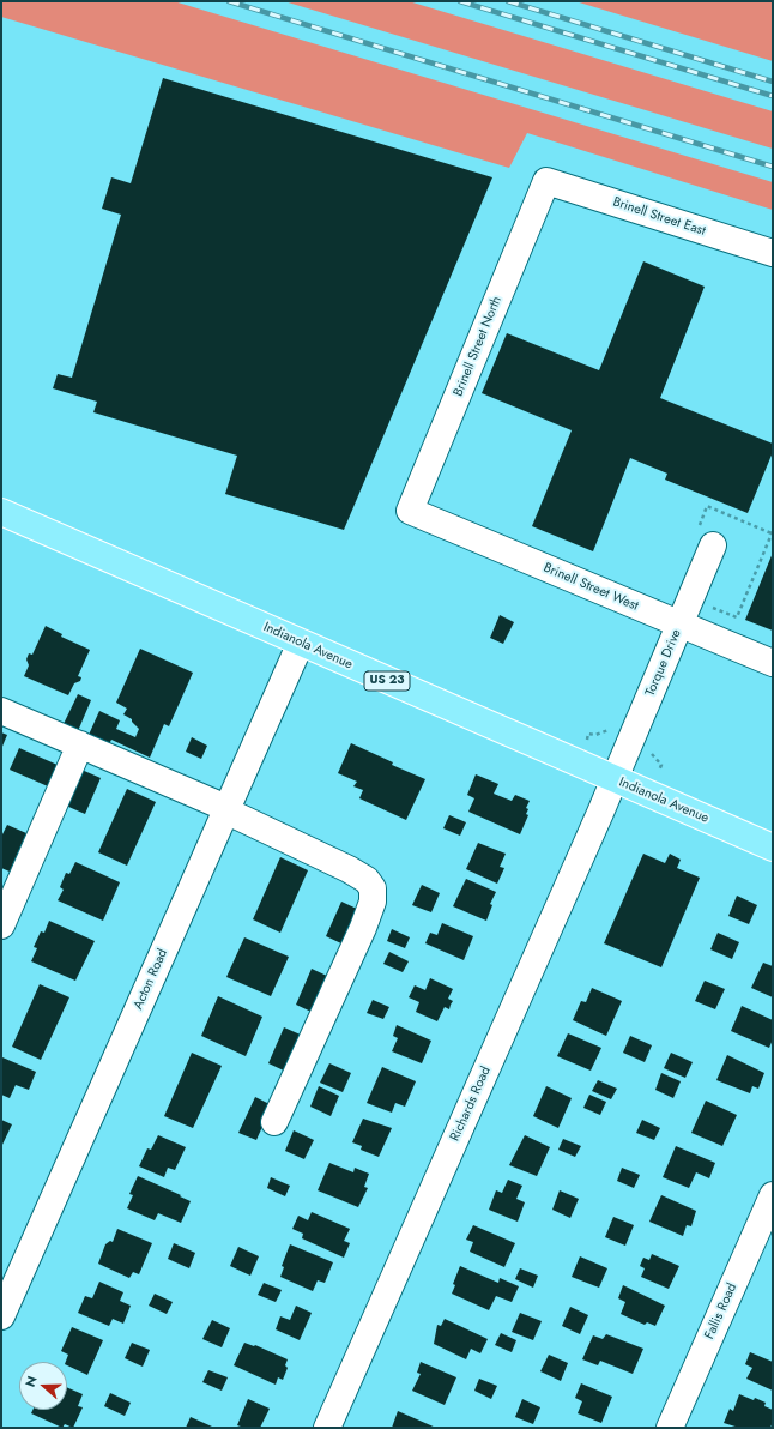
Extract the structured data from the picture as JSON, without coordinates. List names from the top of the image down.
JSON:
{
  "streets": {
    "main road": ["Indianola Avenue", "US 23"],
    "street": [
      "Brinell Street East",
      "Brinell Street North",
      "Brinell Street West",
      "Torque Drive",
      "Acton Road",
      "Richards Road",
      "Fallis Road"
    ]
  },
  "crossings": [
    ["Brinell Street East", "Brinell Street North"],
    ["Brinell Street North", "Brinell Street West"],
    ["Brinell Street West", "Torque Drive"],
    ["Indianola Avenue", "Torque Drive"],
    ["Indianola Avenue", "Acton Road"],
    ["Indianola Avenue", "Richards Road"],
    ["Torque Drive", "Richards Road"]
  ],
  "north": "left"
}
